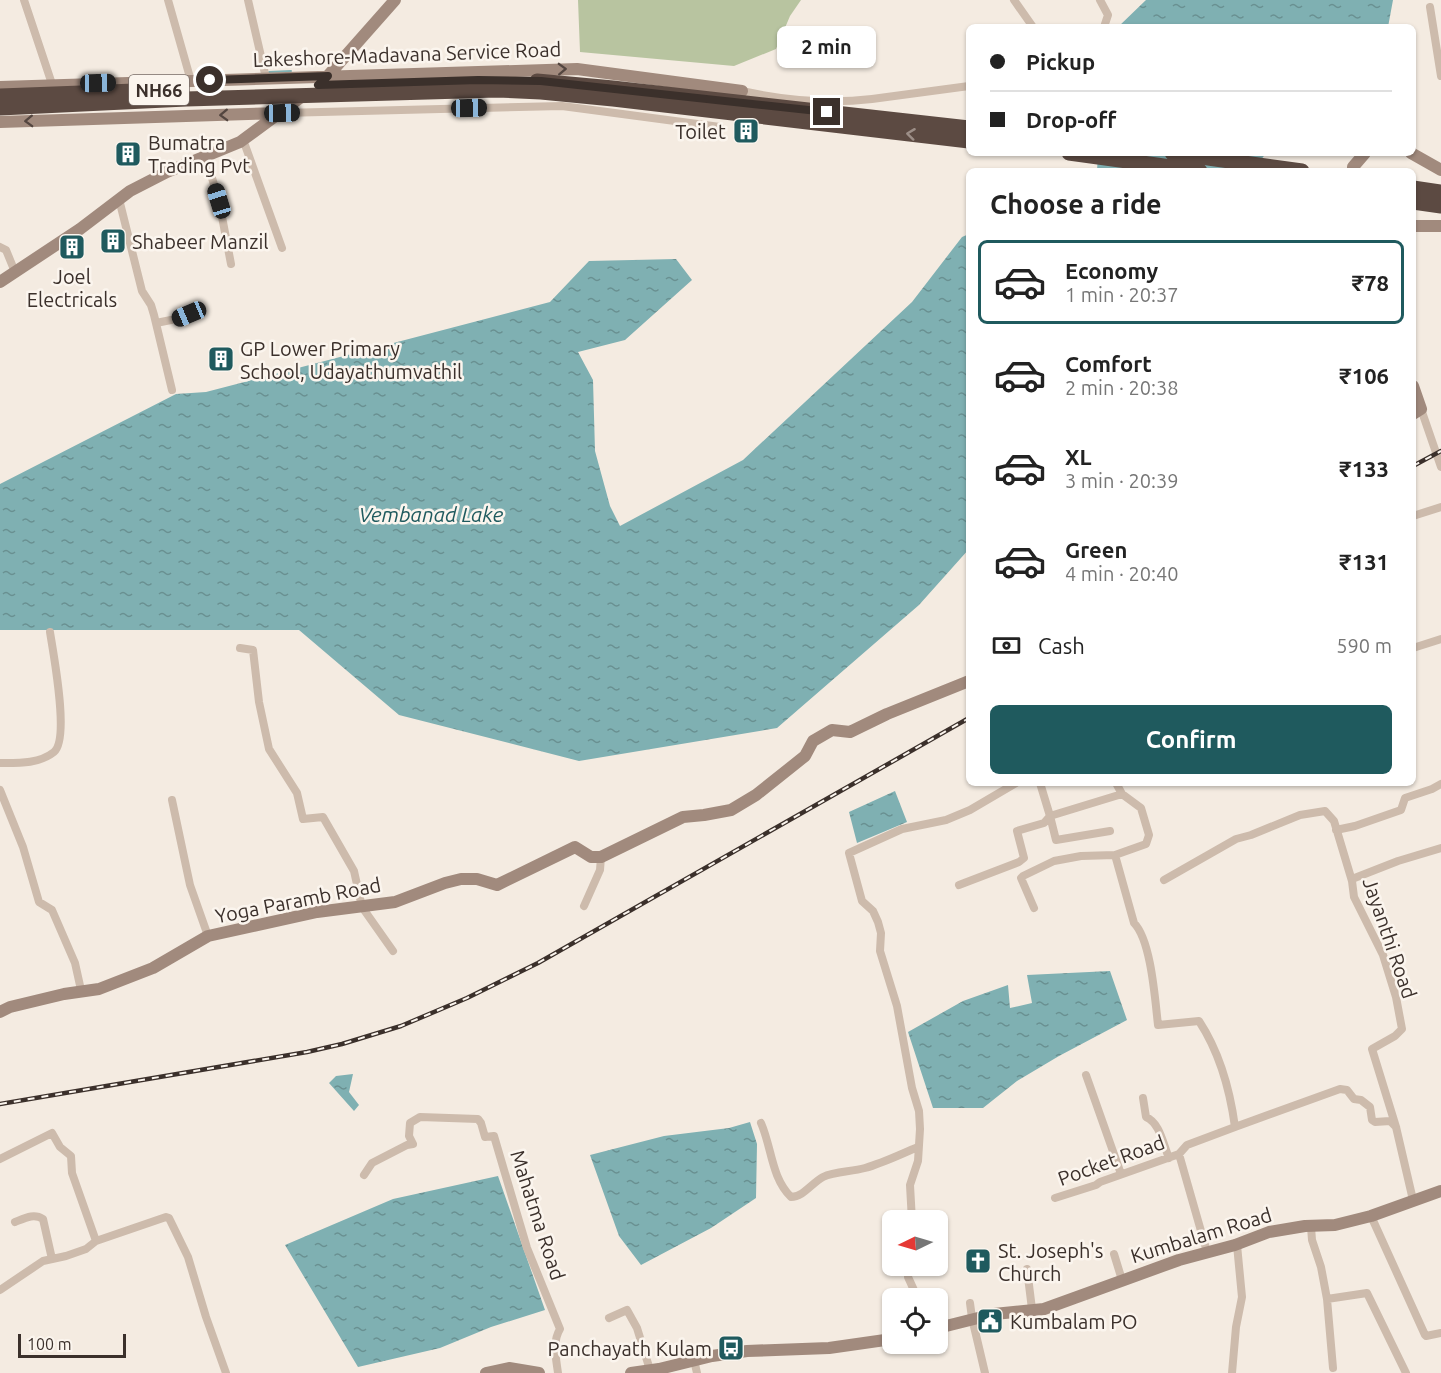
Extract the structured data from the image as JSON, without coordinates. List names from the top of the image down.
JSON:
{
  "streets": {
    "highway": ["NH66"],
    "street": [
      "Lakeshore-Madavana Service Road",
      "Yoga Paramb Road",
      "Jayanthi Road",
      "Pocket Road",
      "Mahatma Road",
      "Kumbalam Road"
    ]
  },
  "crossings": [
    ["Lakeshore-Madavana Service Road", "NH66"],
    ["Jayanthi Road", "Pocket Road"],
    ["Jayanthi Road", "Kumbalam Road"]
  ],
  "water": ["Vembanad Lake"],
  "places": {
    "building": [
      "Toilet",
      "Bumatra Trading Pvt",
      "Shabeer Manzil",
      "Joel Electricals",
      "GP Lower Primary School, Udayathumvathil"
    ],
    "church": ["St. Joseph's Church"],
    "public building": ["Kumbalam PO"],
    "bus stop": ["Panchayath Kulam"]
  },
  "scale_bar": "100 m",
  "north": "left",
  "page": {
    "banner": ["Pickup", "Drop-off"],
    "bubble": "2 min",
    "heading": "Choose a ride",
    "list": [
      {
        "name": "Economy",
        "note": "1 min · 20:37",
        "value": "₹78"
      },
      {
        "name": "Comfort",
        "note": "2 min · 20:38",
        "value": "₹106"
      },
      {
        "name": "XL",
        "note": "3 min · 20:39",
        "value": "₹133"
      },
      {
        "name": "Green",
        "note": "4 min · 20:40",
        "value": "₹131"
      }
    ],
    "pay": ["Cash", "590 m"],
    "buttons": "Confirm",
    "scale": "100 m"
  }
}
